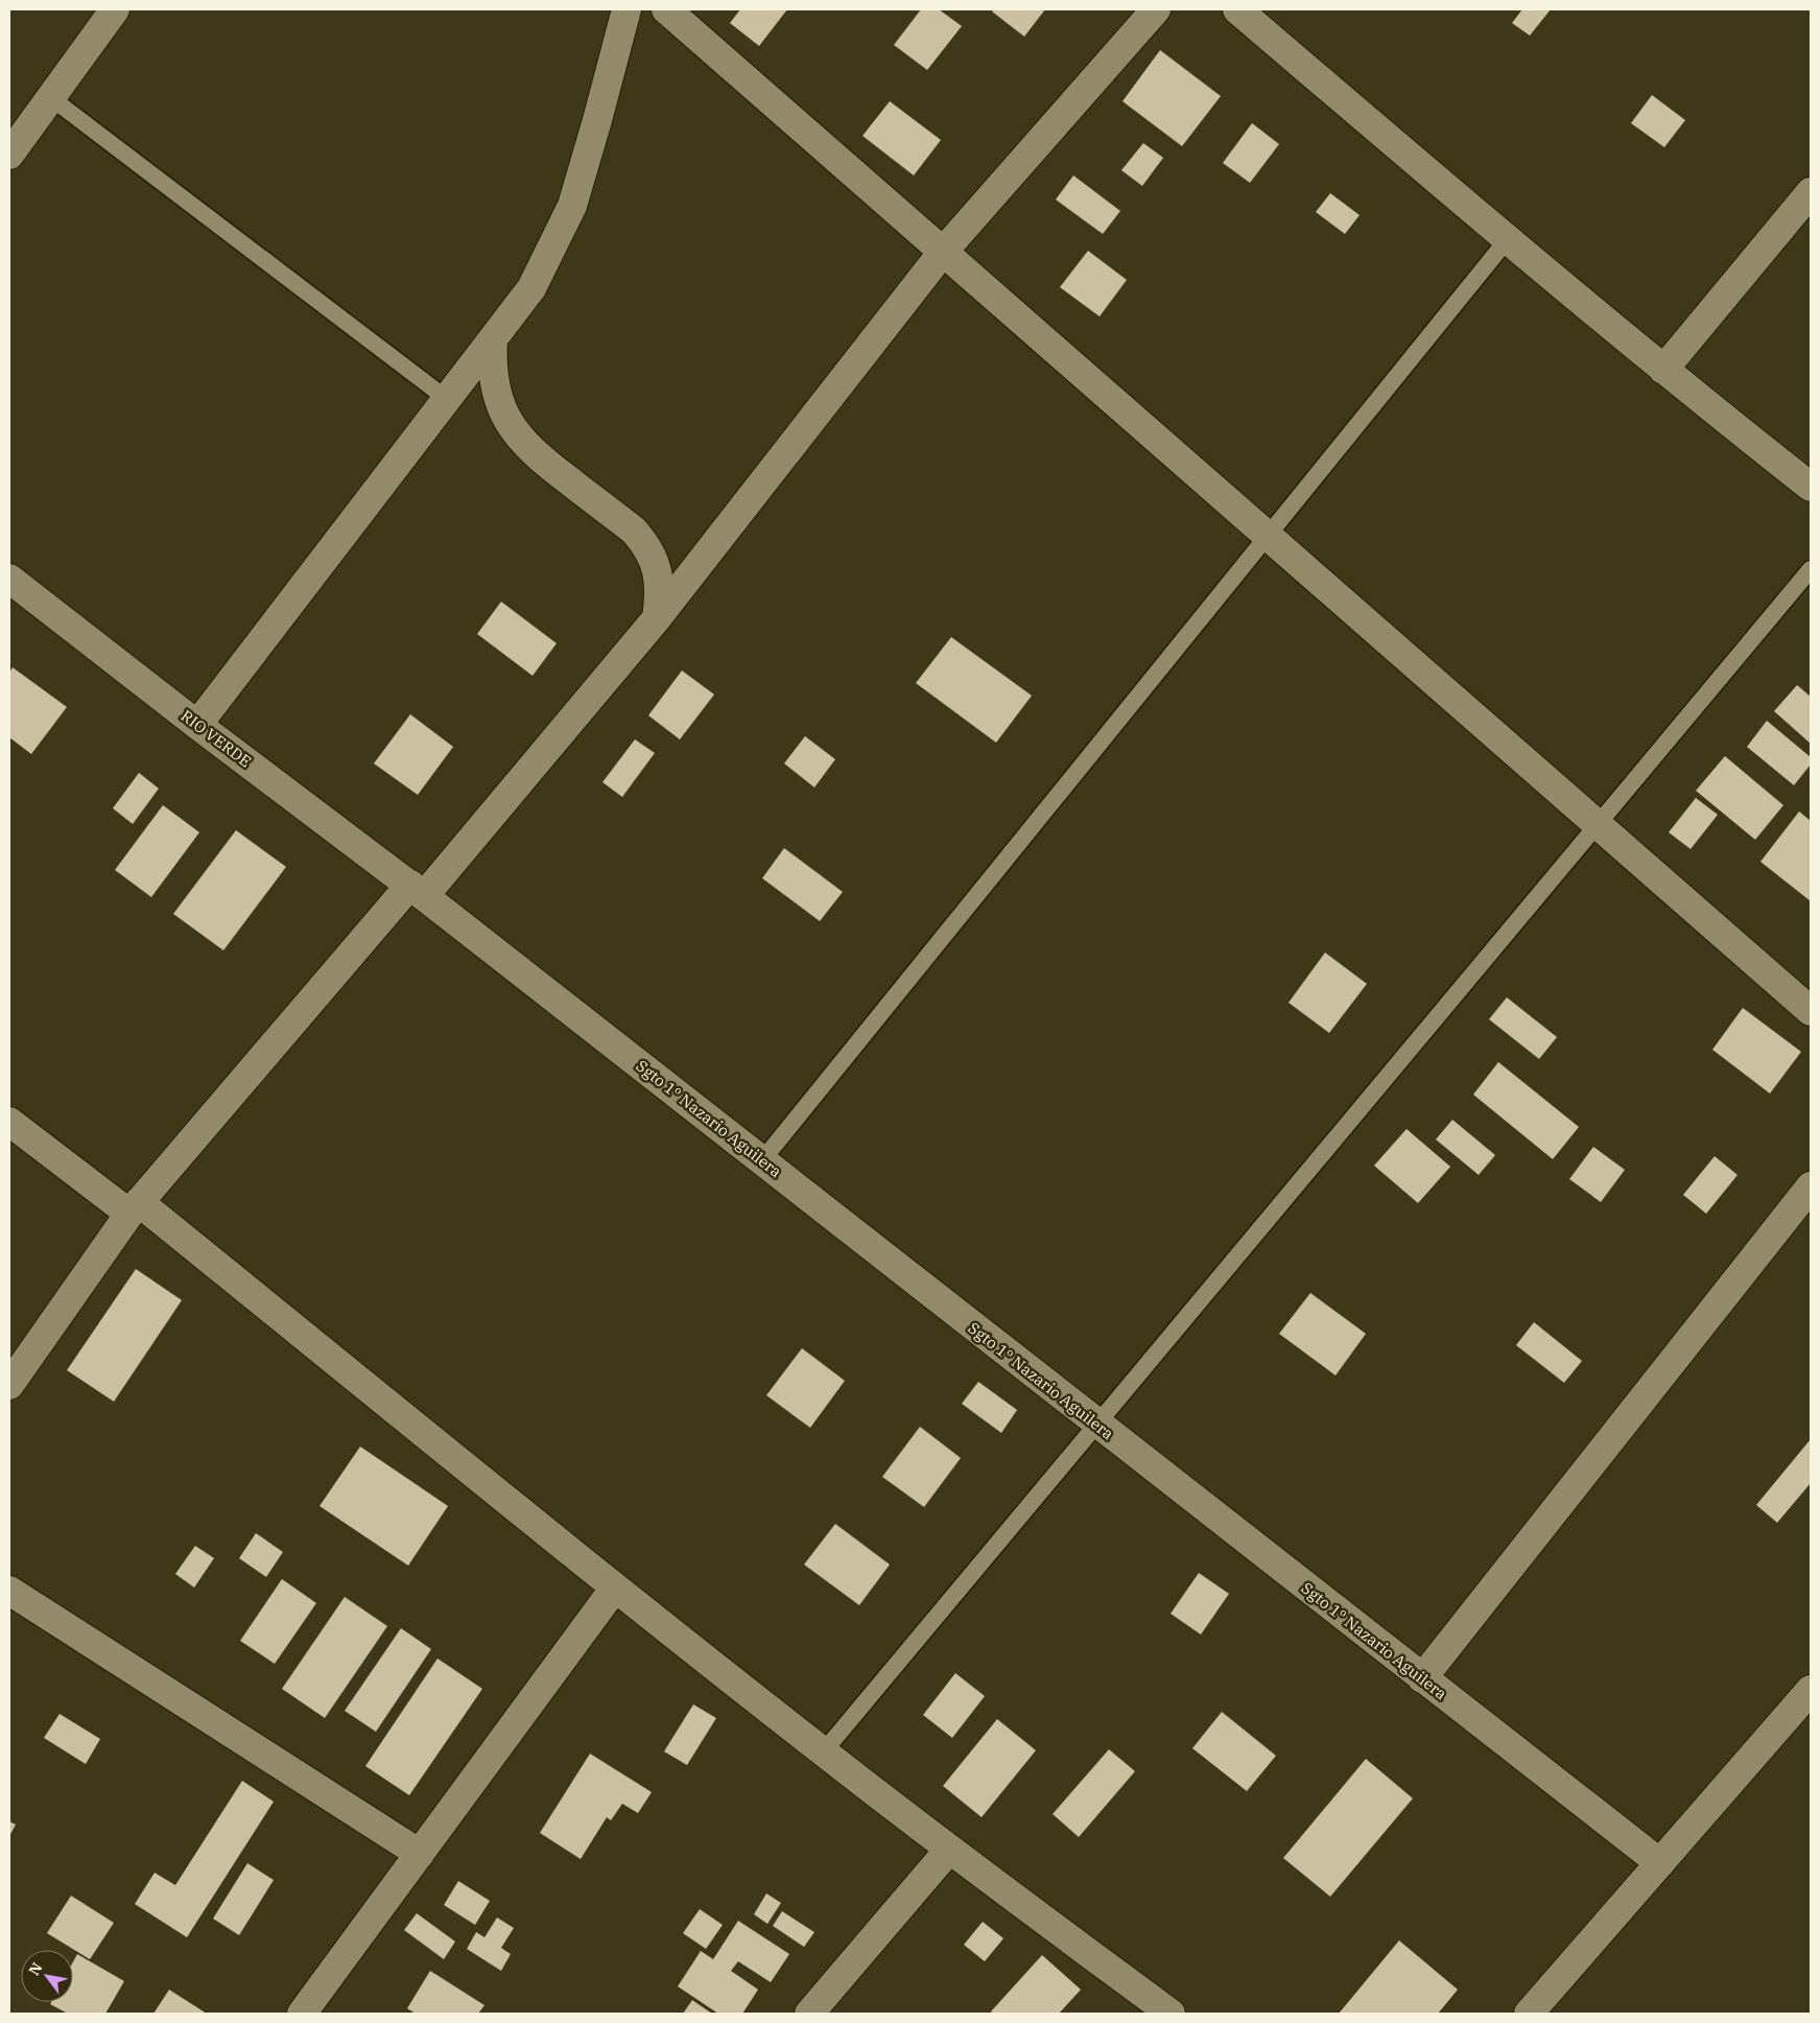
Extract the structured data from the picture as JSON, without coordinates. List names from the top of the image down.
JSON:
{
  "streets": {
    "street": ["RIO VERDE", "Sgto 1º Nazario Aguilera"]
  },
  "crossings": [
    ["RIO VERDE", "Sgto 1º Nazario Aguilera"]
  ],
  "north": "top left"
}
